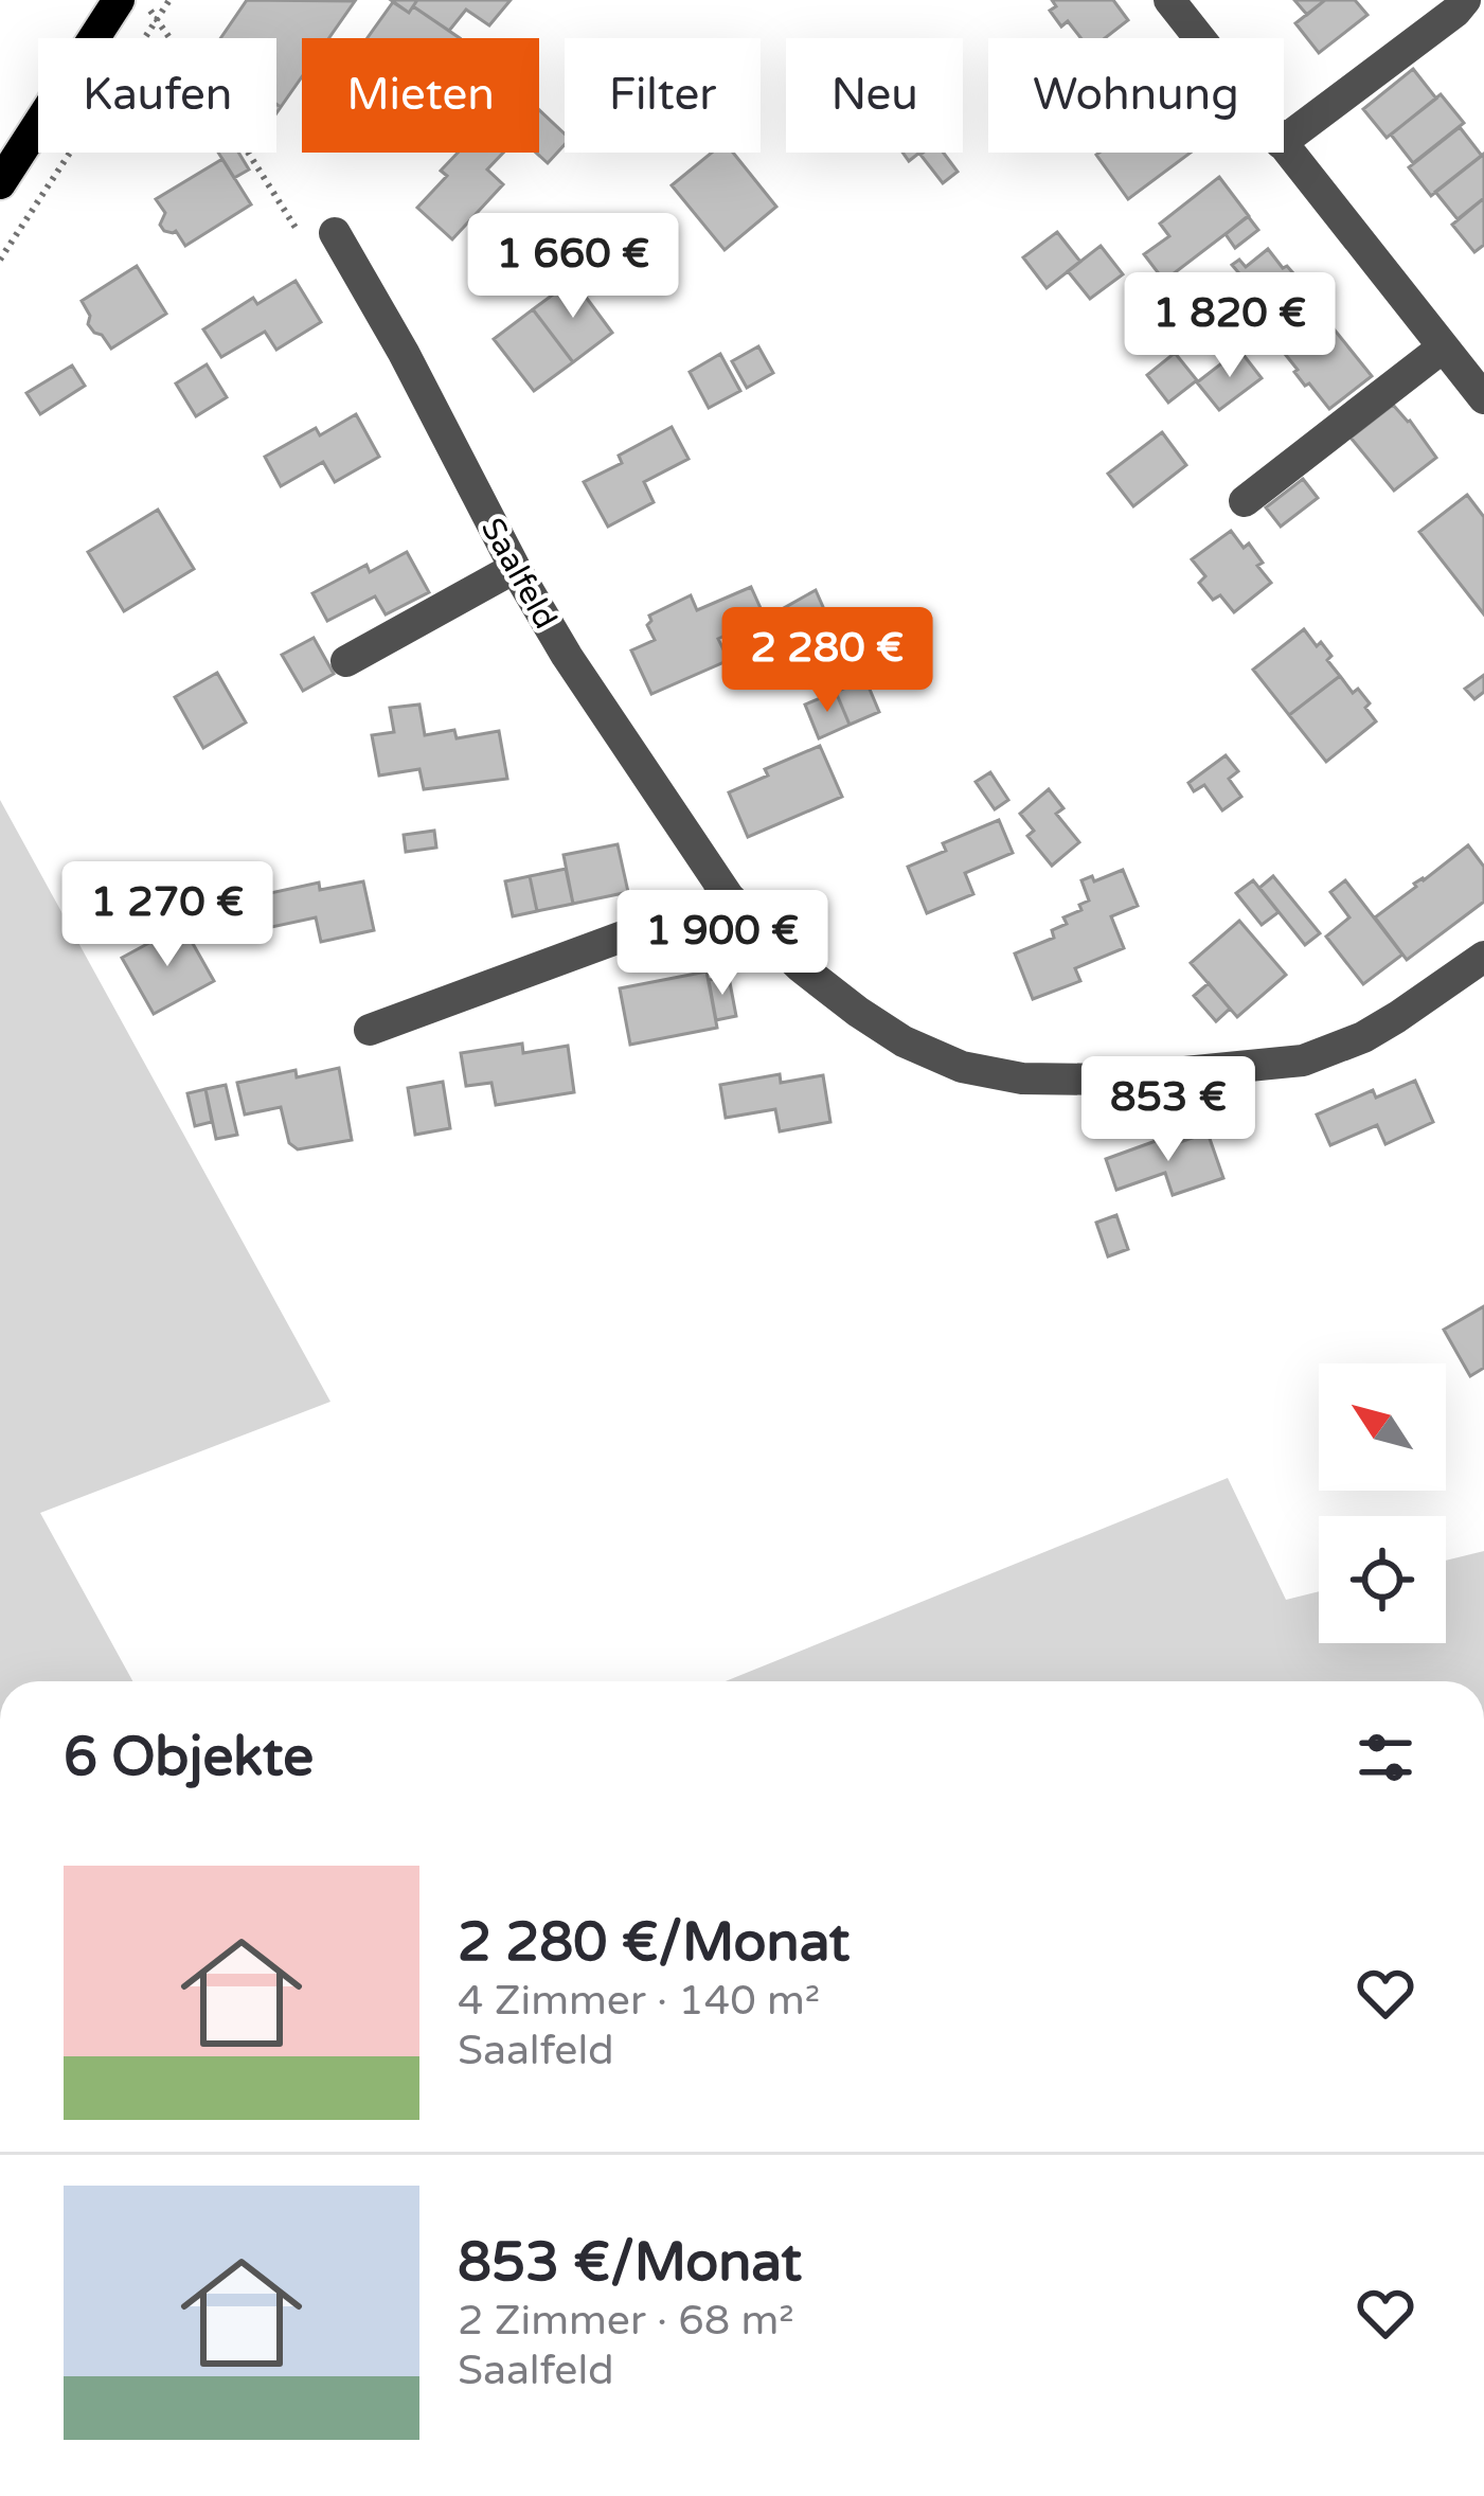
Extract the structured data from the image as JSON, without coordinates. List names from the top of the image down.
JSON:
{
  "streets": {
    "street": ["Saalfeld"]
  },
  "north": "top left",
  "page": {
    "chip": [
      "Kaufen",
      "Mieten",
      "Filter",
      "Neu",
      "Wohnung"
    ],
    "price": [
      "1 660 €",
      "1 820 €",
      "2 280 €",
      "1 270 €",
      "1 900 €",
      "853 €"
    ],
    "heading": "6 Objekte",
    "list": [
      {
        "name": "2 280 €/Monat",
        "note": "4 Zimmer · 140 m² · Saalfeld"
      },
      {
        "name": "853 €/Monat",
        "note": "2 Zimmer · 68 m² · Saalfeld"
      }
    ]
  }
}
